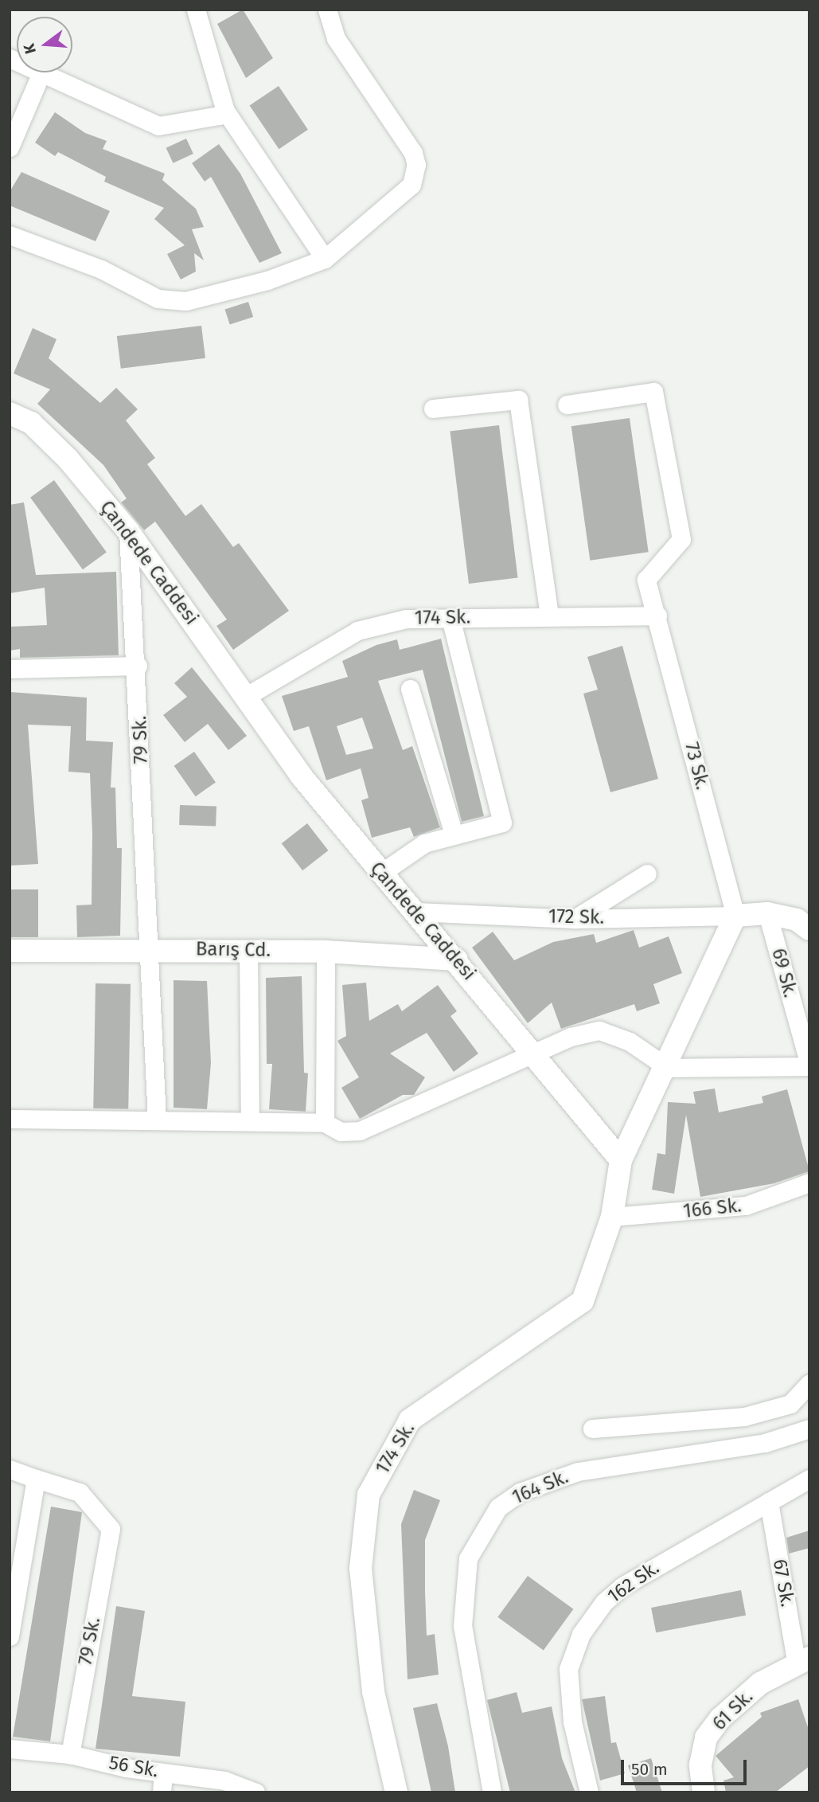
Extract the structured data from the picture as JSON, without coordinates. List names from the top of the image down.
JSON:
{
  "streets": {
    "street": [
      "Çandede Caddesi",
      "174 Sk.",
      "79 Sk.",
      "73 Sk.",
      "172 Sk.",
      "Barış Cd.",
      "69 Sk.",
      "166 Sk.",
      "164 Sk.",
      "162 Sk.",
      "67 Sk.",
      "61 Sk.",
      "56 Sk."
    ]
  },
  "crossings": [
    ["Çandede Caddesi", "174 Sk."],
    ["Çandede Caddesi", "79 Sk."],
    ["Çandede Caddesi", "172 Sk."],
    ["Çandede Caddesi", "Barış Cd."],
    ["174 Sk.", "73 Sk."],
    ["174 Sk.", "166 Sk."],
    ["79 Sk.", "Barış Cd."],
    ["79 Sk.", "56 Sk."],
    ["73 Sk.", "172 Sk."],
    ["162 Sk.", "67 Sk."],
    ["67 Sk.", "61 Sk."]
  ],
  "scale_bar": "50 m",
  "north": "left"
}
